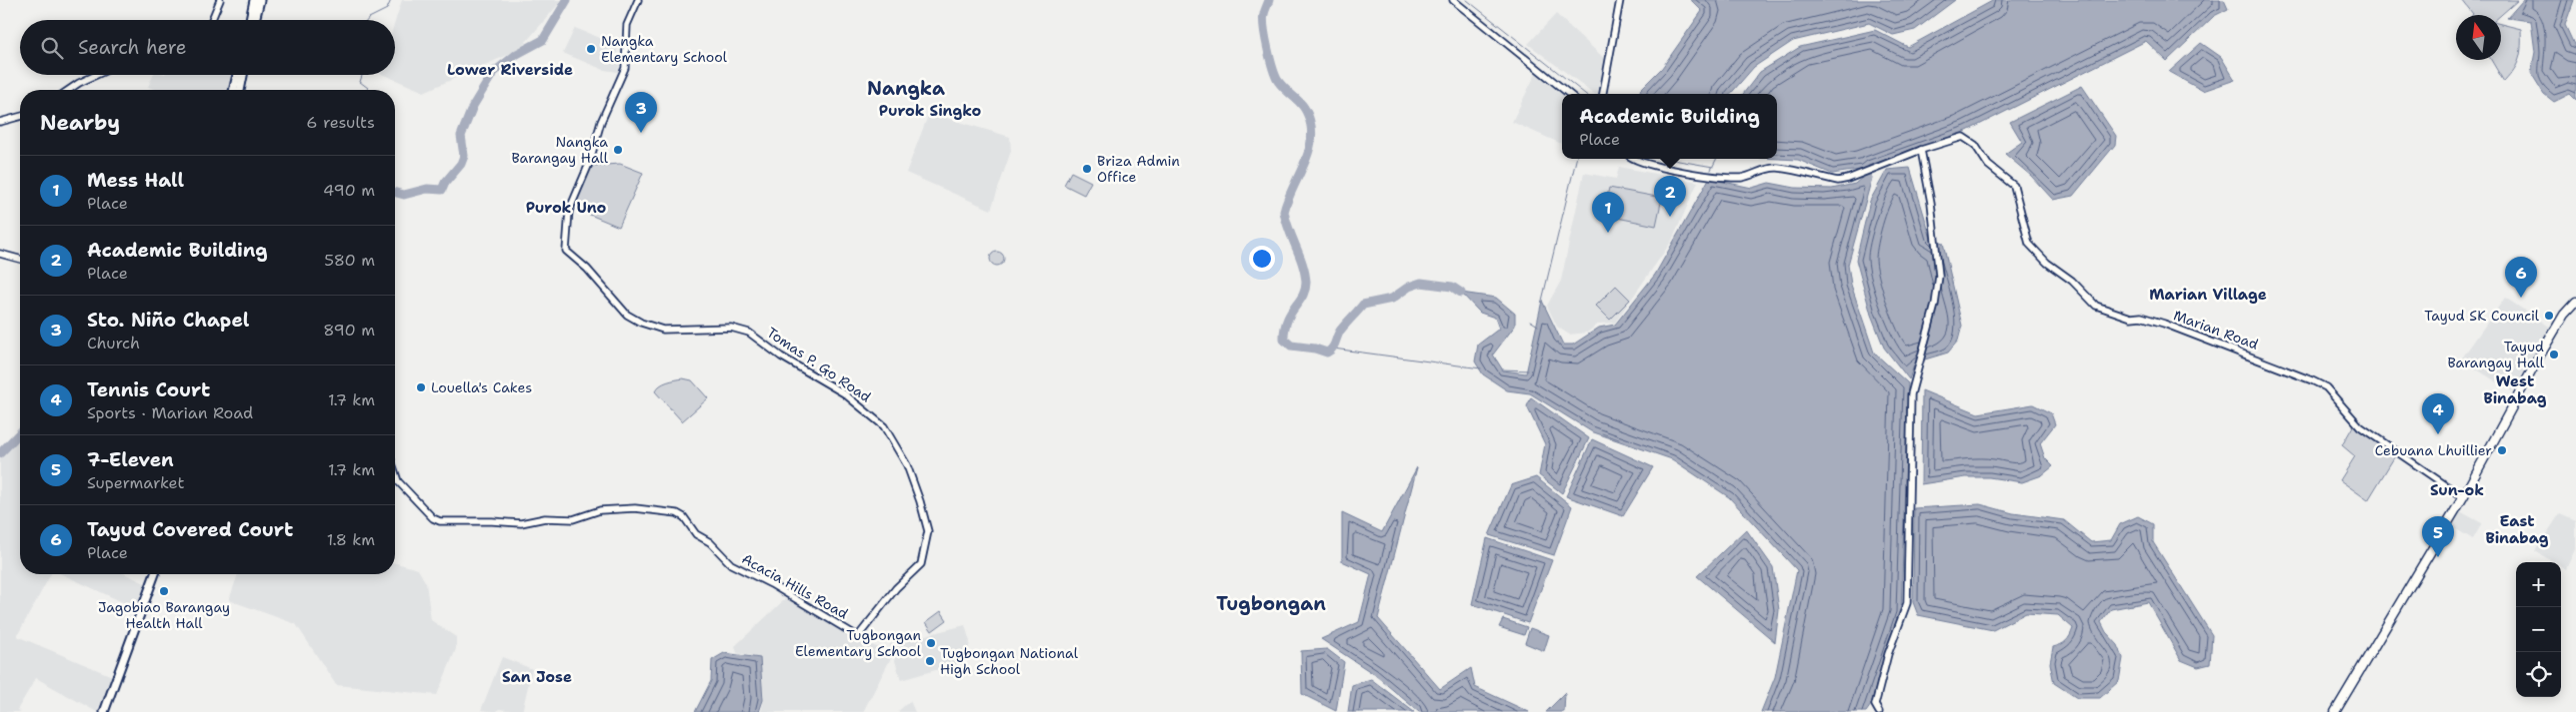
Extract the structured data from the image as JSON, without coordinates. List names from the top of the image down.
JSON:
{
  "streets": {
    "street": ["Marian Road", "Tomas P. Go Road", "Acacia Hills Road"]
  },
  "crossings": [
    ["Tomas P. Go Road", "Acacia Hills Road"]
  ],
  "districts": [
    "Lower Riverside",
    "Nangka",
    "Purok Singko",
    "Purok Uno",
    "Marian Village",
    "West Binabag",
    "Sun-ok",
    "East Binabag",
    "Tugbongan",
    "San Jose"
  ],
  "places": [
    "Nangka Elementary School",
    "Nangka Barangay Hall",
    "Briza Admin Office",
    "Tayud SK Council",
    "Tayud Barangay Hall",
    "Louella's Cakes",
    "Cebuana Lhuillier",
    "Jagobiao Barangay Health Hall",
    "Tugbongan Elementary School",
    "Tugbongan National High School"
  ],
  "north": "top",
  "page": {
    "search": "Search here",
    "heading": ["Nearby", "6 results"],
    "pins": [
      "3",
      "2",
      "1",
      "6",
      "4",
      "5"
    ],
    "popup": ["Academic Building", "Place"],
    "list": [
      {
        "mark": "1",
        "name": "Mess Hall",
        "note": "Place",
        "value": "490 m"
      },
      {
        "mark": "2",
        "name": "Academic Building",
        "note": "Place",
        "value": "580 m"
      },
      {
        "mark": "3",
        "name": "Sto. Niño Chapel",
        "note": "Church",
        "value": "890 m"
      },
      {
        "mark": "4",
        "name": "Tennis Court",
        "note": "Sports · Marian Road",
        "value": "1.7 km"
      },
      {
        "mark": "5",
        "name": "7-Eleven",
        "note": "Supermarket",
        "value": "1.7 km"
      },
      {
        "mark": "6",
        "name": "Tayud Covered Court",
        "note": "Place",
        "value": "1.8 km"
      }
    ],
    "map_buttons": ["+", "−"]
  }
}
